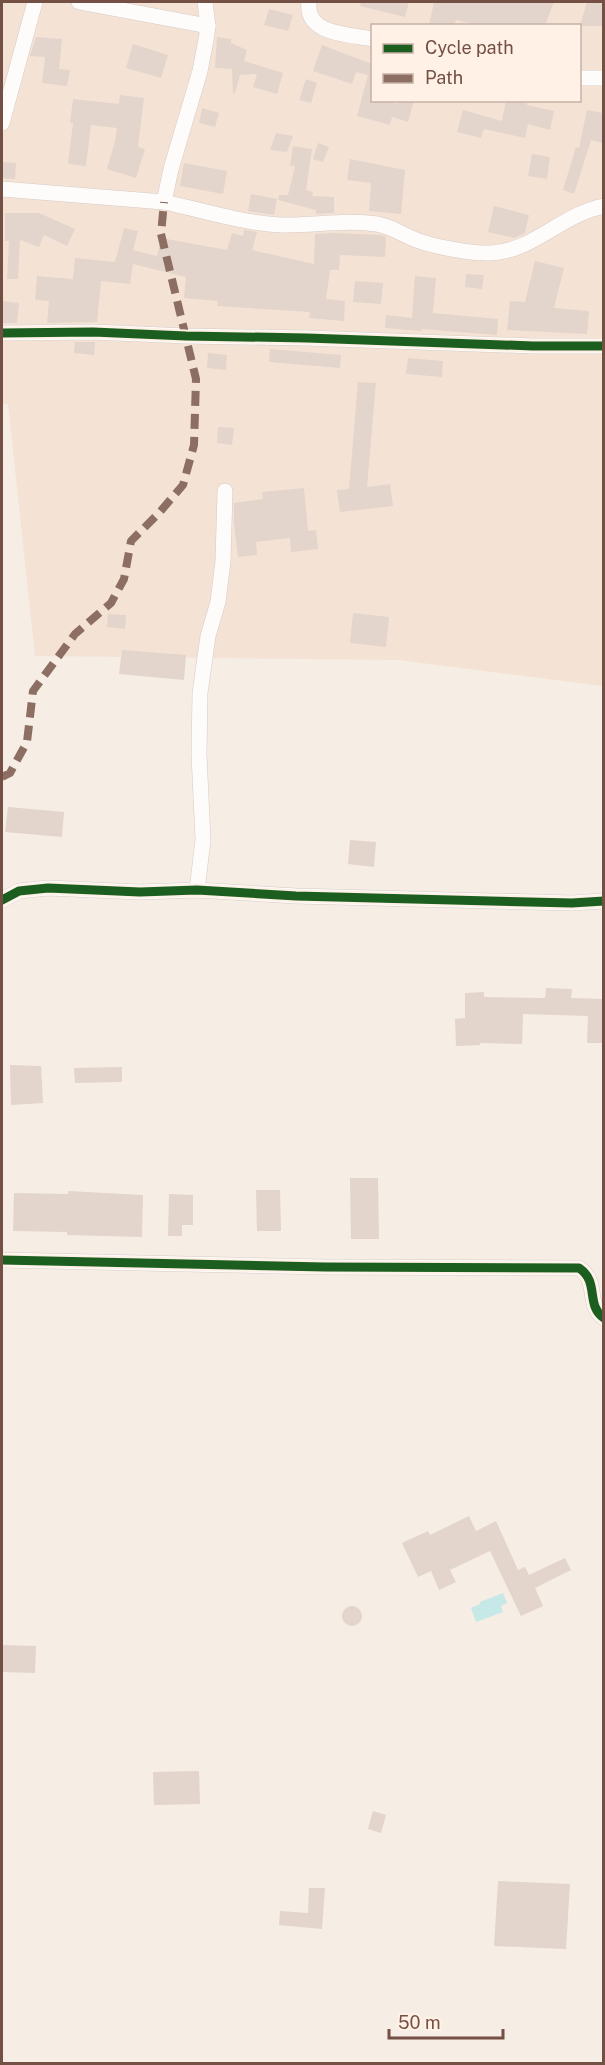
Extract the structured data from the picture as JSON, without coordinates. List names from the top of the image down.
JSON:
{
  "legend": ["Cycle path", "Path"],
  "scale_bar": "50 m"
}
